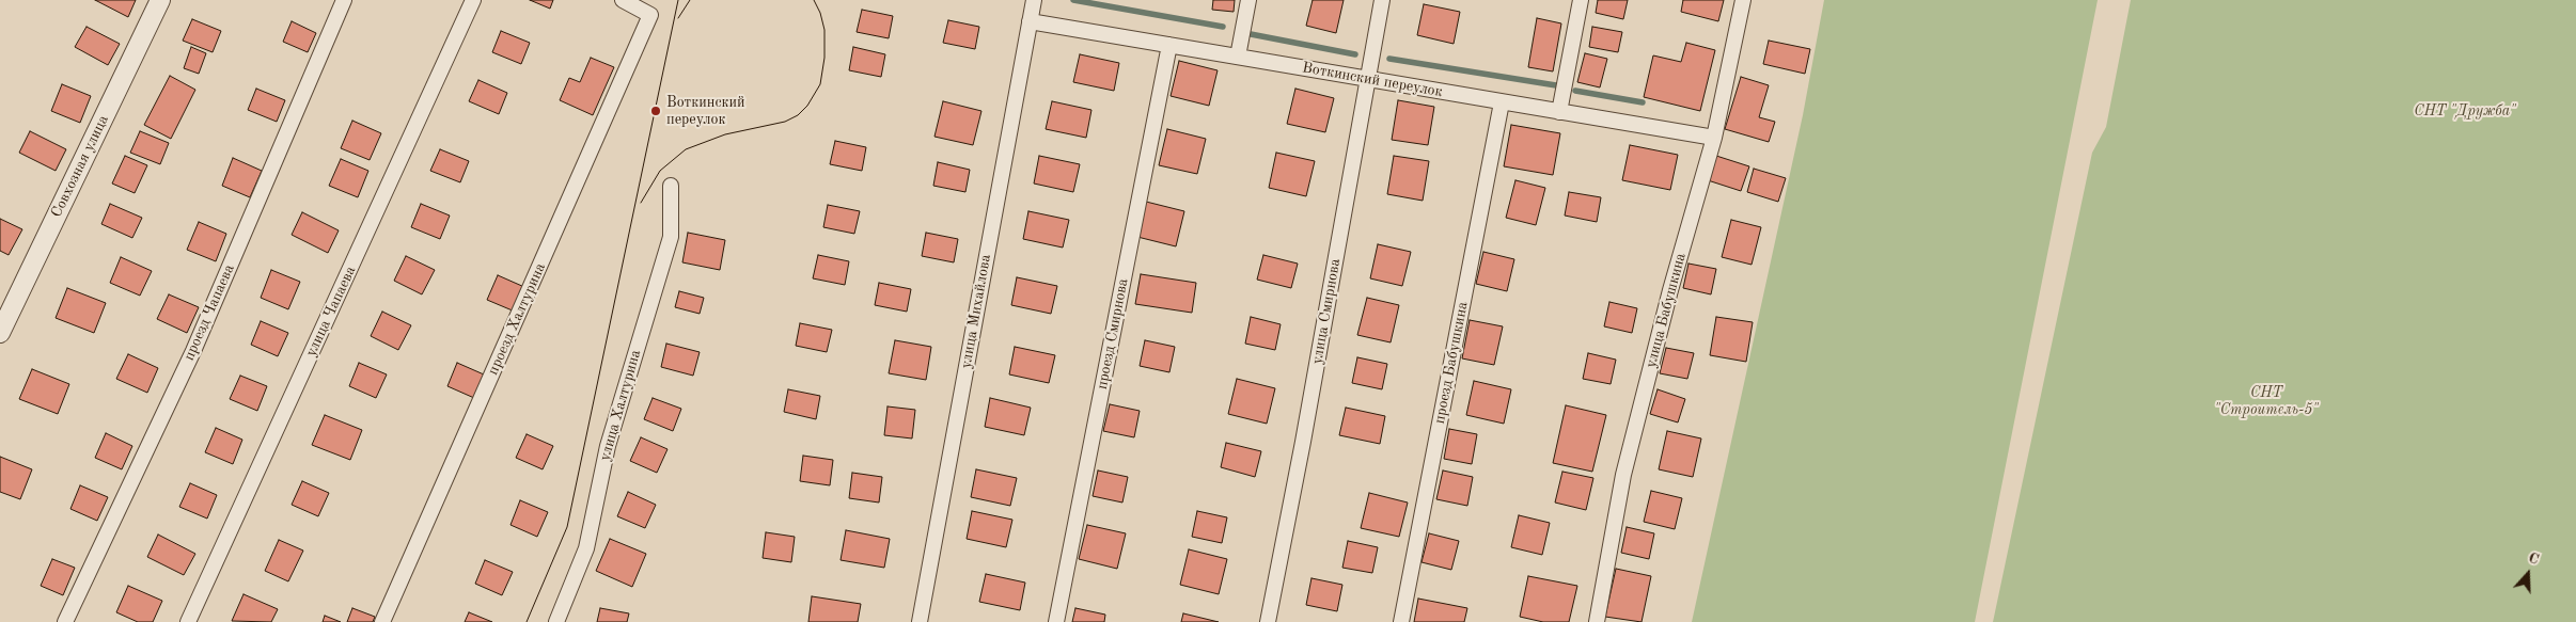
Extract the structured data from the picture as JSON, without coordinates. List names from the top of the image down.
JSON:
{
  "streets": {
    "street": [
      "Воткинский переулок",
      "Совхозная улица",
      "улица Бабушкина",
      "улица Чапаева",
      "улица Михайлова",
      "улица Смирнова",
      "проезд Чапаева",
      "проезд Халтурина",
      "проезд Смирнова",
      "проезд Бабушкина",
      "улица Халтурина"
    ]
  },
  "crossings": [
    ["Воткинский переулок", "улица Бабушкина"],
    ["Воткинский переулок", "улица Михайлова"],
    ["Воткинский переулок", "улица Смирнова"],
    ["Воткинский переулок", "проезд Смирнова"],
    ["Воткинский переулок", "проезд Бабушкина"]
  ],
  "parks": ["СНТ \"Дружба\"", "СНТ \"Строитель-5\""],
  "places": ["Воткинский переулок"],
  "north": "top"
}
